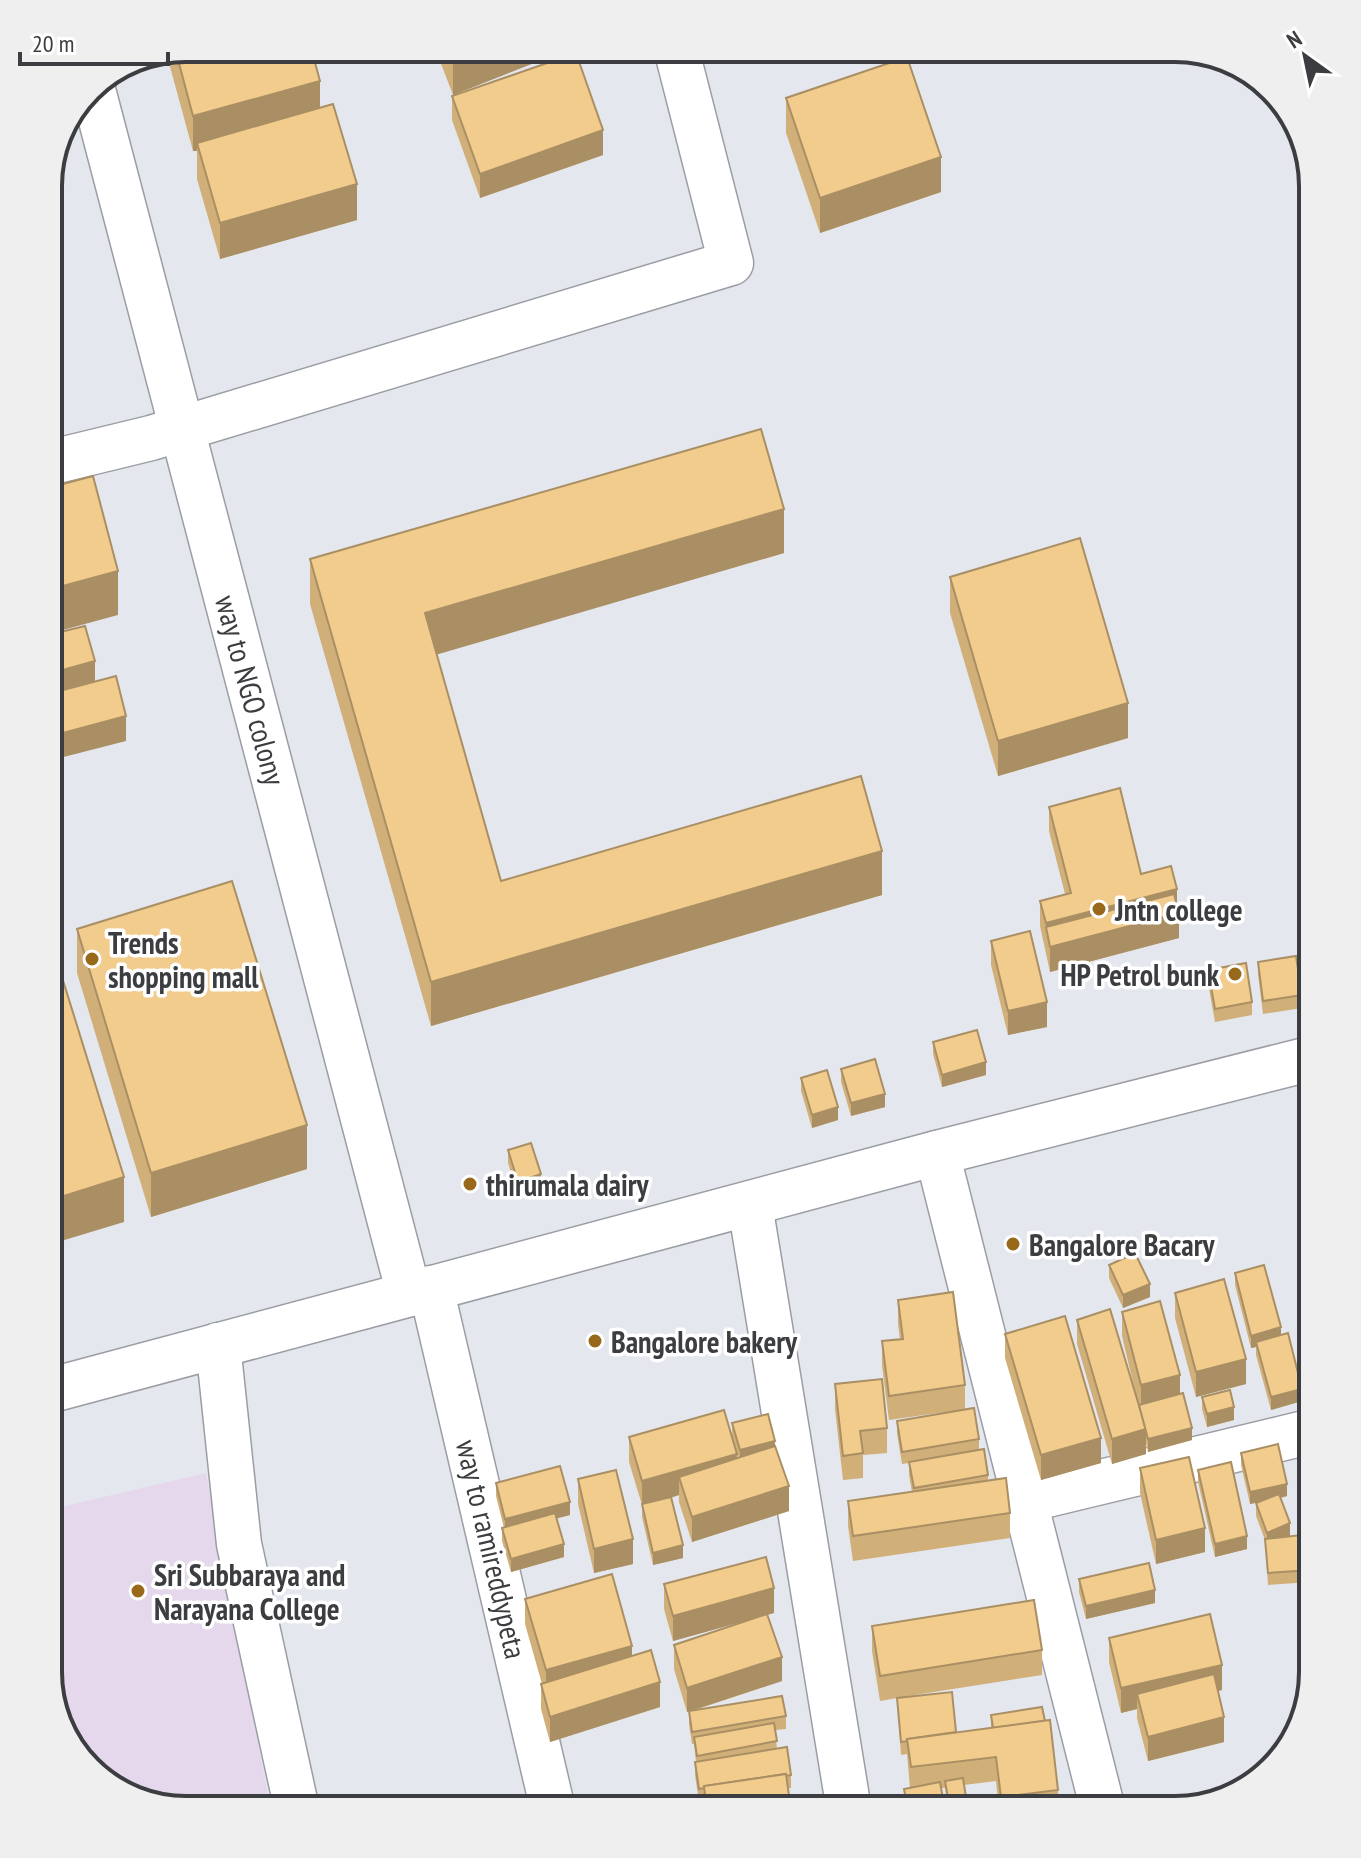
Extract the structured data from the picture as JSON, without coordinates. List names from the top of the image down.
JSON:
{
  "streets": {
    "main road": ["way to NGO colony", "way to ramireddypeta"]
  },
  "crossings": [
    ["way to NGO colony", "way to ramireddypeta"]
  ],
  "places": [
    "Jntn college",
    "Trends shopping mall",
    "HP Petrol bunk",
    "thirumala dairy",
    "Bangalore Bacary",
    "Bangalore bakery",
    "Sri Subbaraya and Narayana College"
  ],
  "scale_bar": "20 m",
  "north": "top left"
}
